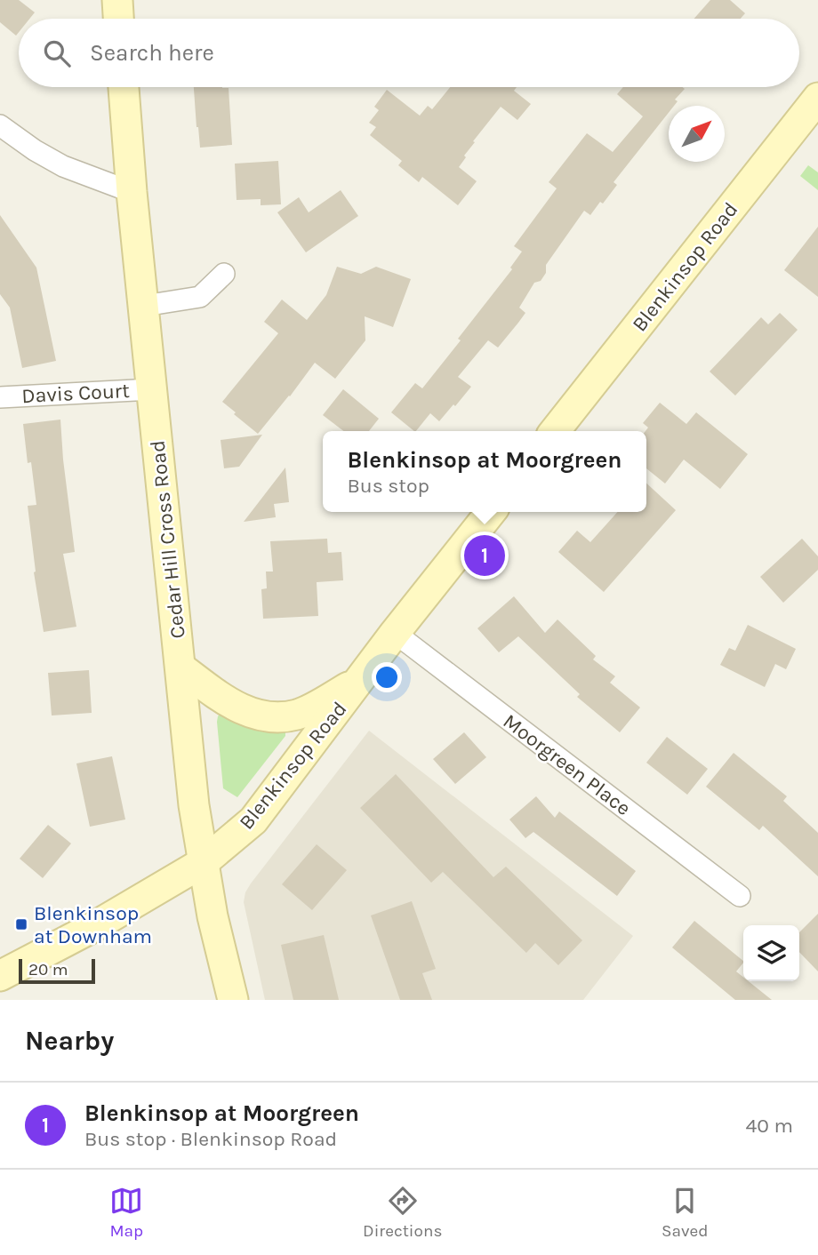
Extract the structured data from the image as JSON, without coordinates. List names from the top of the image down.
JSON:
{
  "streets": {
    "street": [
      "Blenkinsop Road",
      "Davis Court",
      "Cedar Hill Cross Road",
      "Moorgreen Place"
    ]
  },
  "crossings": [
    ["Blenkinsop Road", "Cedar Hill Cross Road"],
    ["Blenkinsop Road", "Moorgreen Place"],
    ["Davis Court", "Cedar Hill Cross Road"]
  ],
  "places": {
    "transit": ["Blenkinsop at Downham"]
  },
  "scale_bar": "20 m",
  "north": "top right",
  "page": {
    "search": "Search here",
    "popup": ["Blenkinsop at Moorgreen", "Bus stop"],
    "pins": "1",
    "scale": "20 m",
    "heading": "Nearby",
    "list": [
      {
        "mark": "1",
        "name": "Blenkinsop at Moorgreen",
        "note": "Bus stop · Blenkinsop Road",
        "value": "40 m"
      }
    ],
    "nav": ["Map", "Directions", "Saved"]
  }
}
